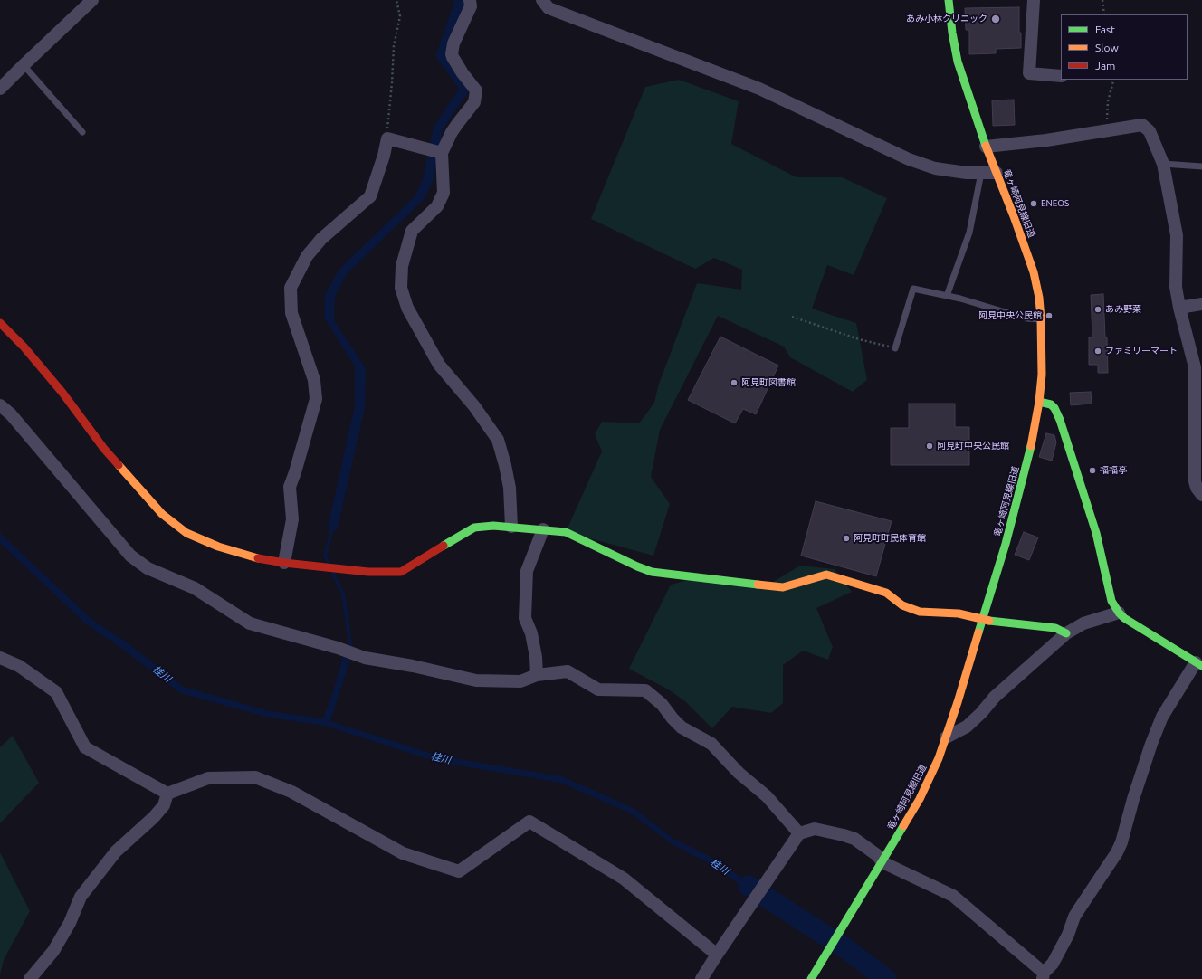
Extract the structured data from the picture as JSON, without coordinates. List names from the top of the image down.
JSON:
{
  "streets": {
    "street": ["竜ヶ崎阿見線旧道"]
  },
  "water": ["桂川"],
  "places": [
    "あみ小林クリニック",
    "ENEOS",
    "あみ野菜",
    "阿見中央公民館",
    "ファミリーマート",
    "阿見町図書館",
    "阿見町中央公民館",
    "福福亭",
    "阿見町町民体育館"
  ],
  "legend": ["Fast", "Slow", "Jam"]
}
